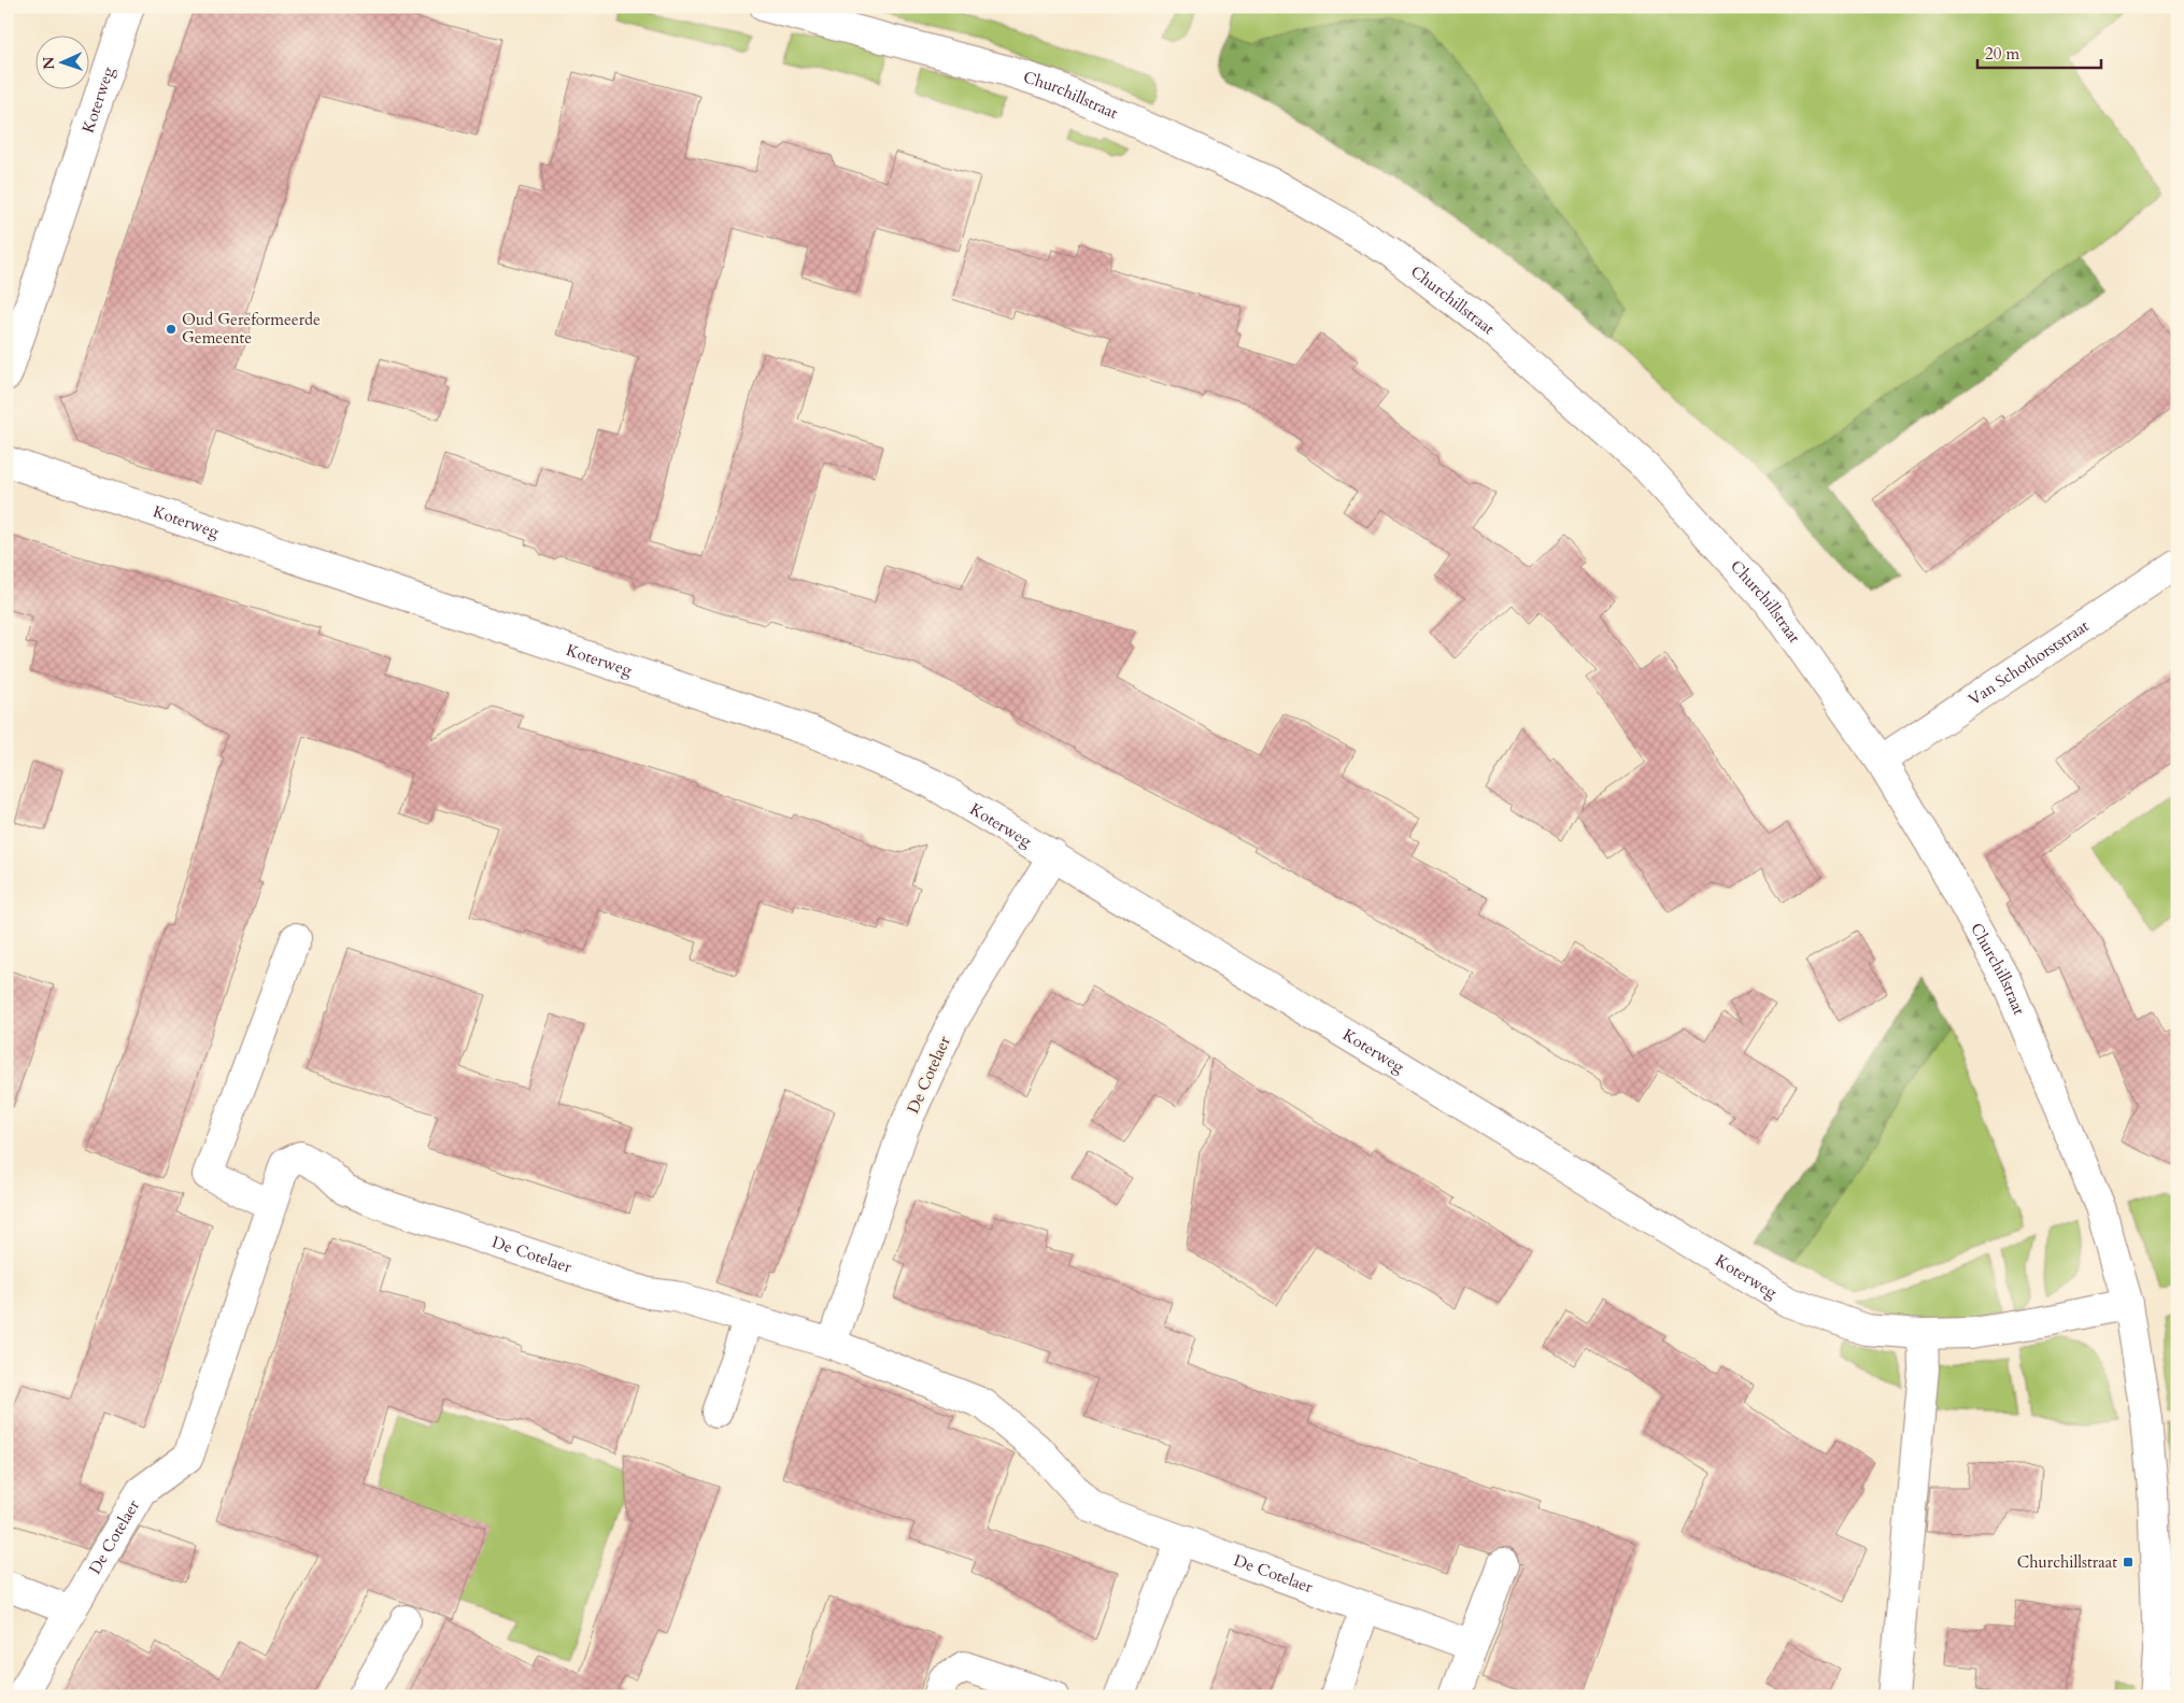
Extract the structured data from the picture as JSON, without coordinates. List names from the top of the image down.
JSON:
{
  "streets": {
    "street": [
      "Churchillstraat",
      "Koterweg",
      "Van Schothorststraat",
      "De Cotelaer"
    ]
  },
  "crossings": [
    ["Churchillstraat", "Koterweg"],
    ["Churchillstraat", "Van Schothorststraat"],
    ["Koterweg", "De Cotelaer"]
  ],
  "places": {
    "other": ["Oud Gereformeerde Gemeente"],
    "transit": ["Churchillstraat"]
  },
  "scale_bar": "20 m",
  "north": "left"
}
